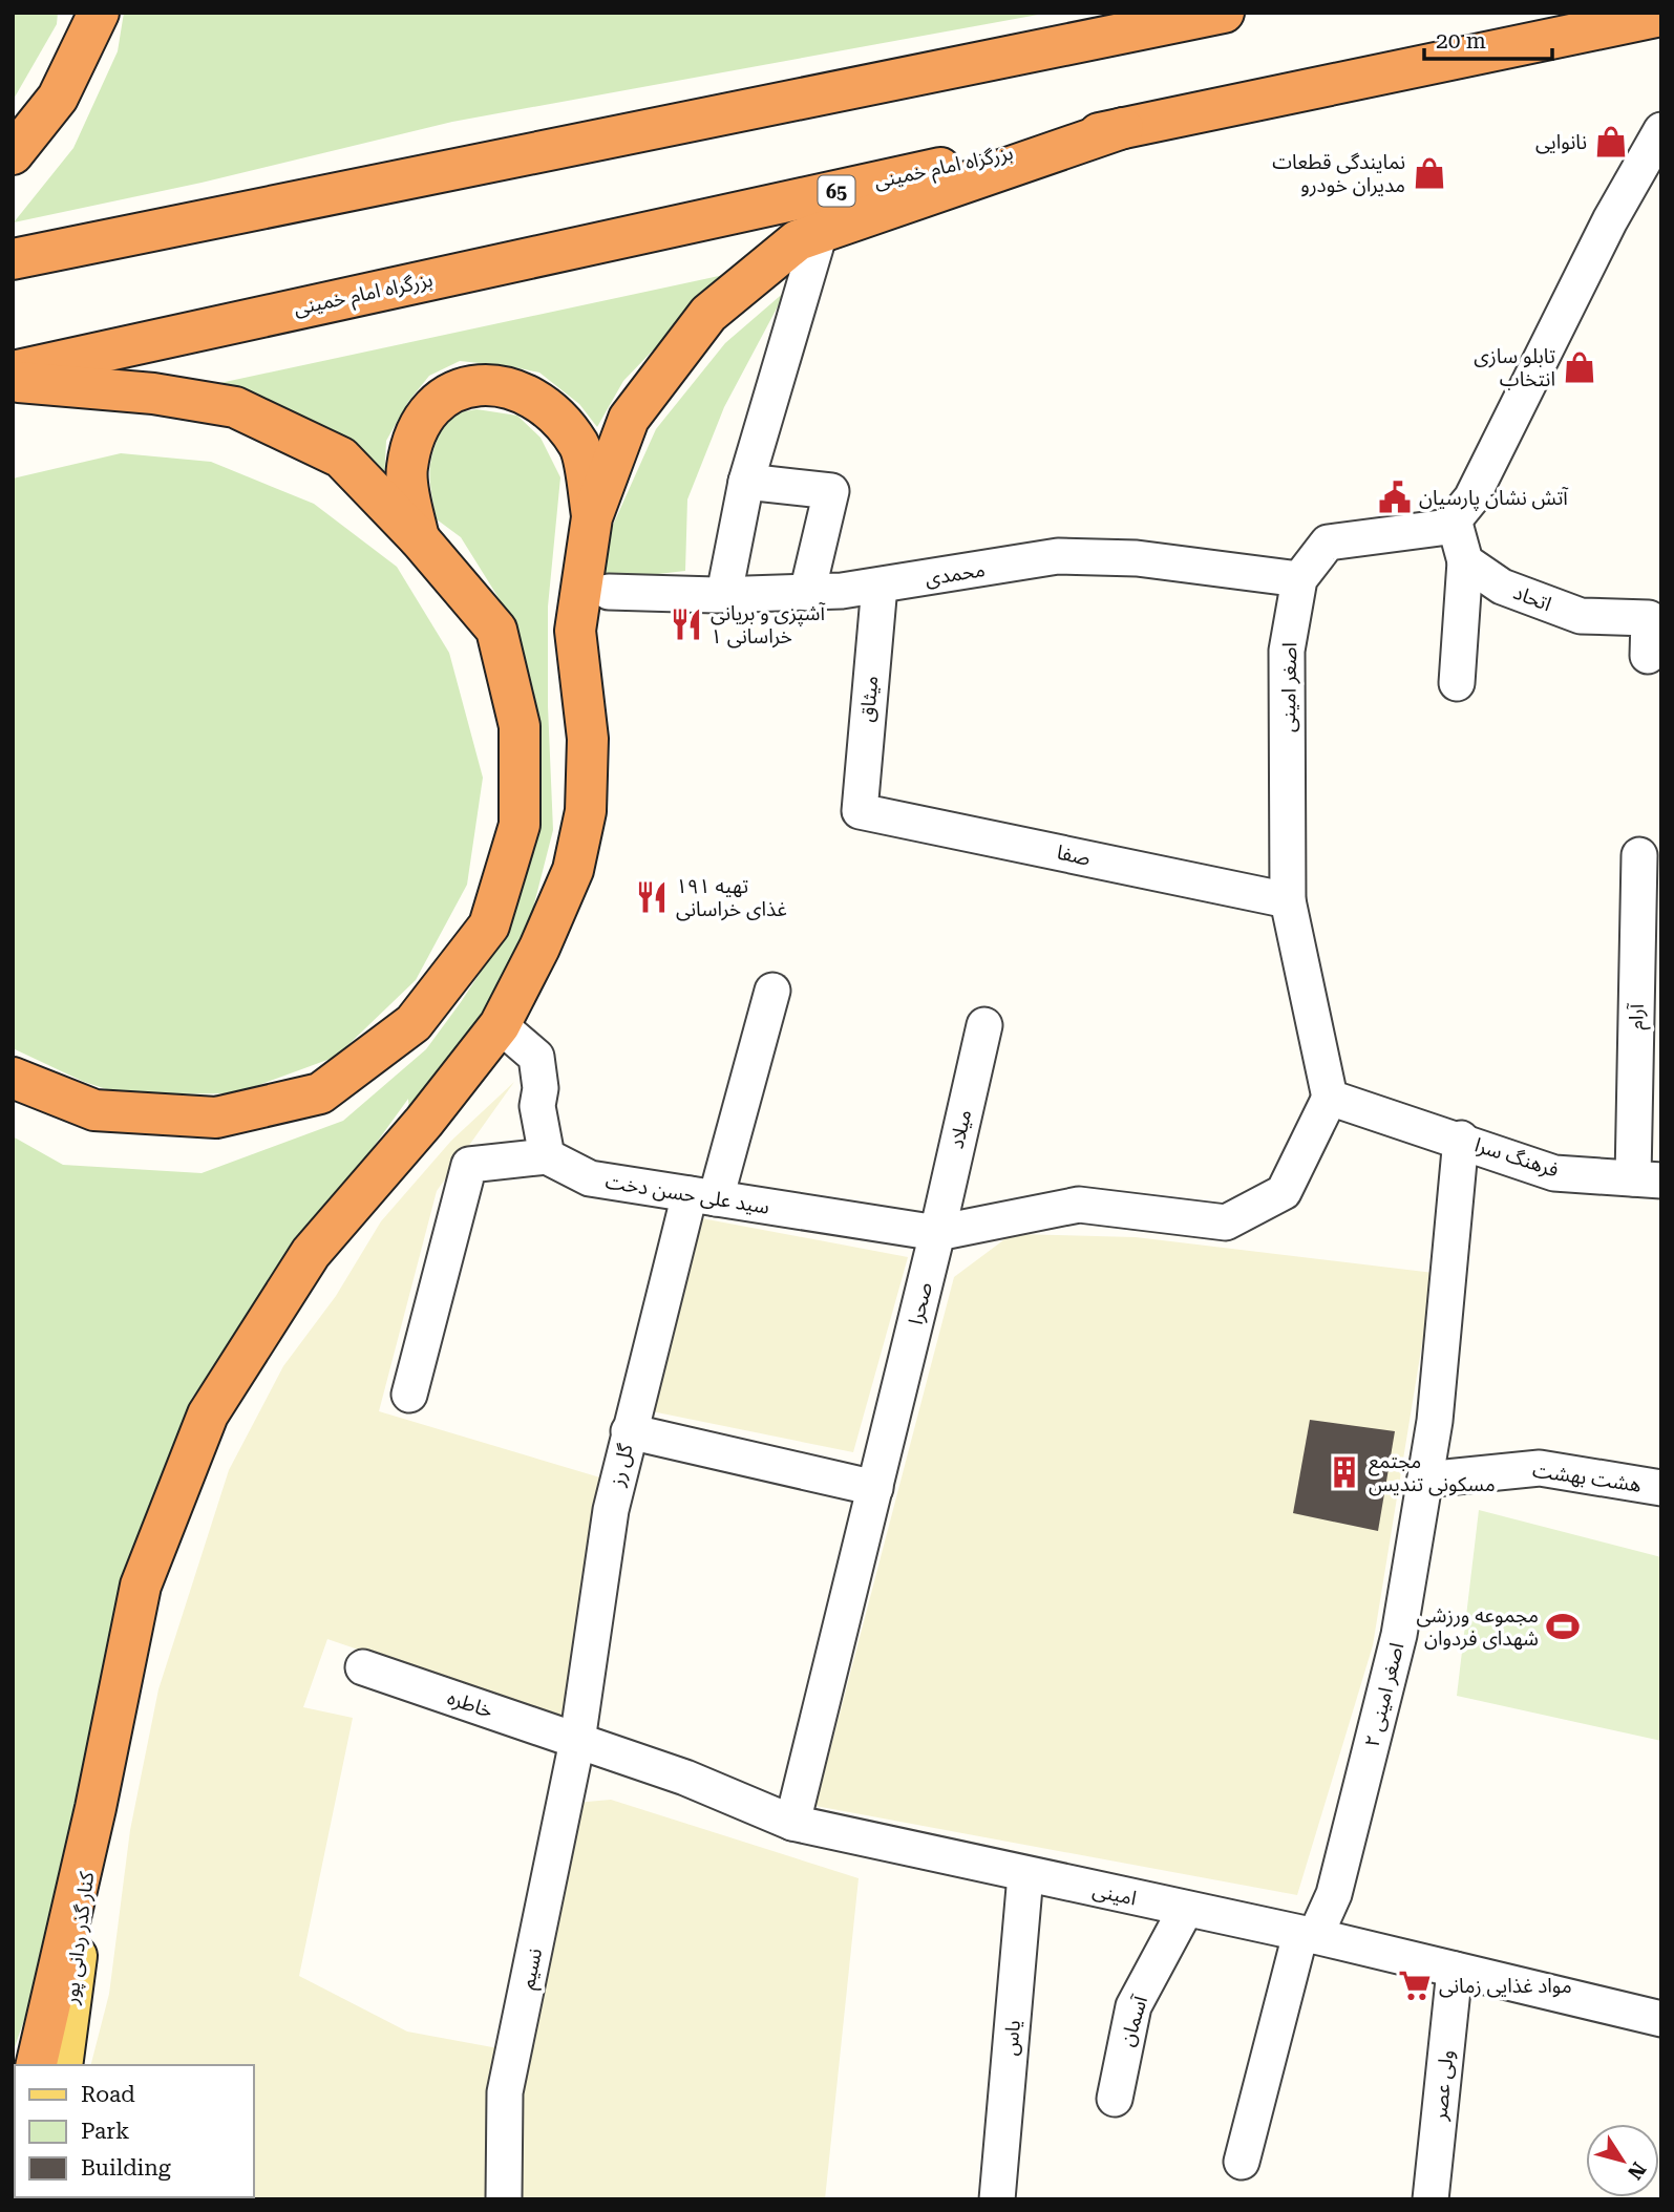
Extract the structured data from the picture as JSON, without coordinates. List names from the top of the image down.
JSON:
{
  "streets": {
    "highway": ["بزرگراه امام خمینی", "65"],
    "main road": ["کنار گذر ردانی پور"],
    "street": [
      "محمدی",
      "اتحاد",
      "اصغر امینی",
      "میثاق",
      "صفا",
      "آرام",
      "میلاد",
      "فرهنگ سرا",
      "سید علی حسن دخت",
      "صحرا",
      "گل رز",
      "هشت بهشت",
      "۲ اصغر امینی",
      "خاطره",
      "امینی",
      "نسیم",
      "آسمان",
      "یاس",
      "ولی عصر"
    ]
  },
  "crossings": [
    ["محمدی", "اصغر امینی"],
    ["محمدی", "میثاق"],
    ["اصغر امینی", "صفا"],
    ["میثاق", "صفا"],
    ["آرام", "فرهنگ سرا"],
    ["میلاد", "سید علی حسن دخت"],
    ["میلاد", "صحرا"],
    ["فرهنگ سرا", "۲ اصغر امینی"],
    ["سید علی حسن دخت", "صحرا"],
    ["سید علی حسن دخت", "گل رز"],
    ["صحرا", "امینی"],
    ["گل رز", "خاطره"],
    ["گل رز", "امینی"],
    ["گل رز", "نسیم"],
    ["هشت بهشت", "۲ اصغر امینی"],
    ["۲ اصغر امینی", "امینی"],
    ["خاطره", "امینی"],
    ["خاطره", "نسیم"],
    ["امینی", "نسیم"],
    ["امینی", "آسمان"],
    ["امینی", "یاس"],
    ["امینی", "ولی عصر"]
  ],
  "places": {
    "shop": ["نانوایی", "نمایندگی قطعات مدیران خودرو", "تابلو سازی انتخاب"],
    "public building": ["آتش نشان پارسیان"],
    "restaurant": ["آشپزی و بریانی خراسانی ۱", "۱۹۱ تهیه غذای خراسانی"],
    "building": ["مجتمع مسکونی تندیس"],
    "sports": ["مجموعه ورزشی شهدای فردوان"],
    "supermarket": ["مواد غذایی زمانی"]
  },
  "legend": ["Road", "Park", "Building"],
  "scale_bar": "20 m",
  "north": "bottom right"
}
